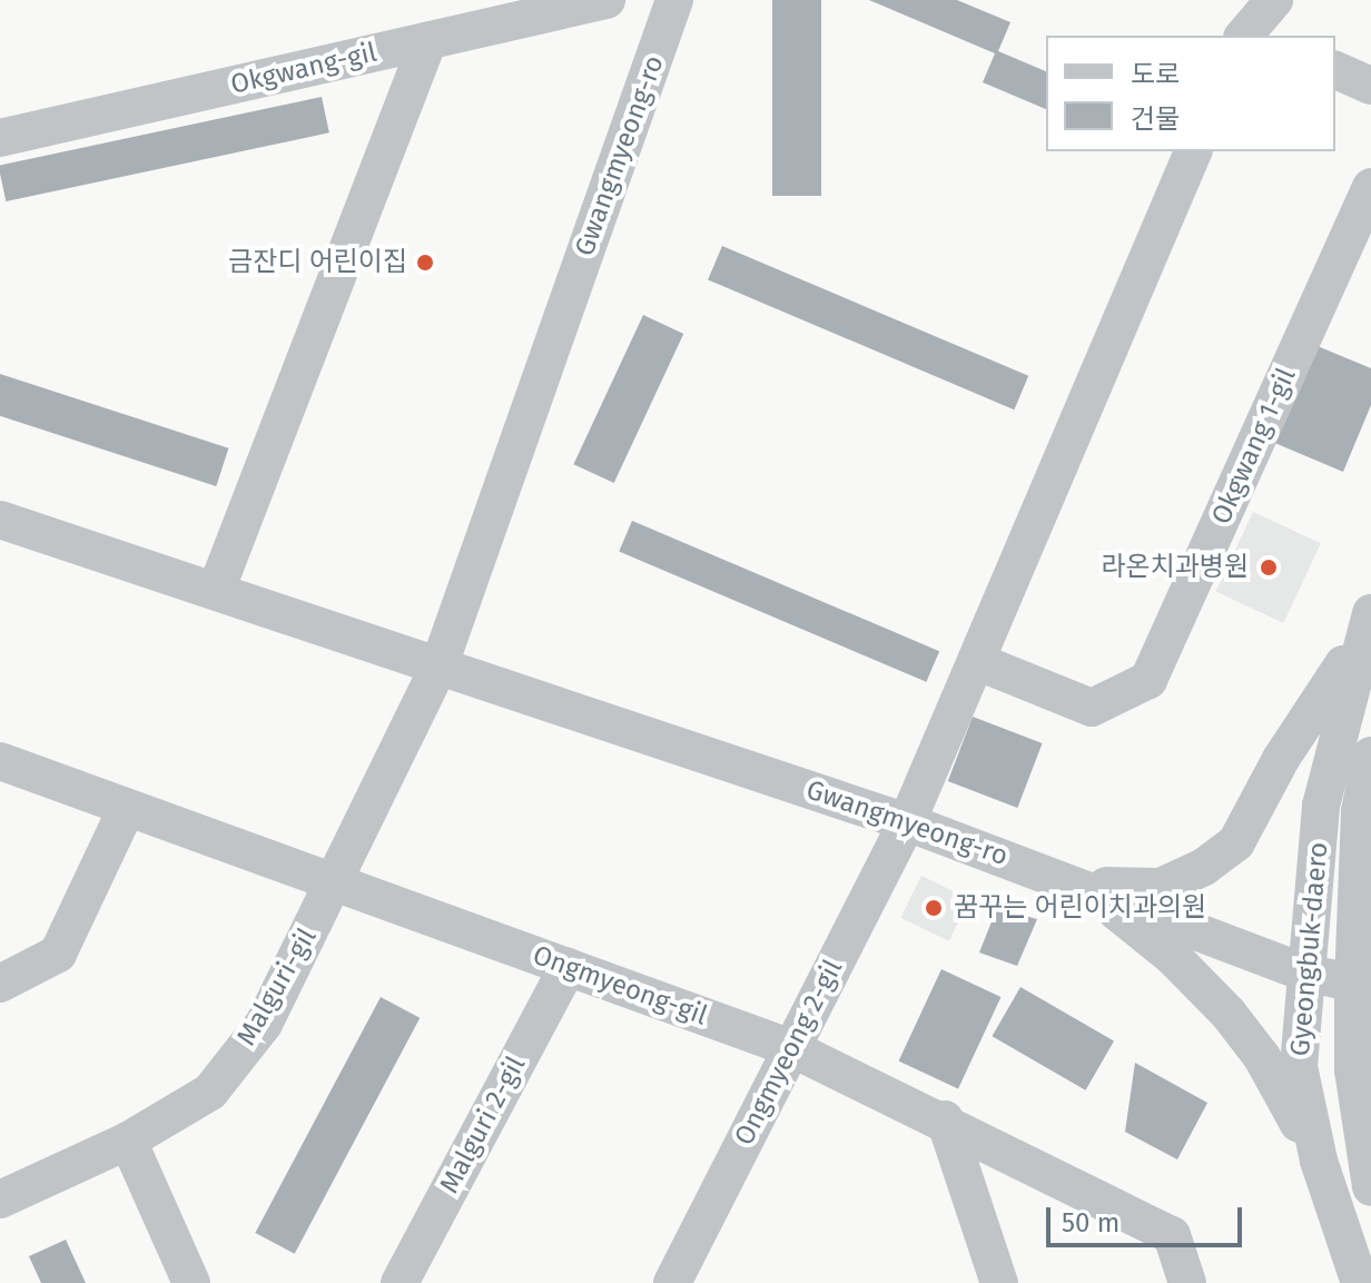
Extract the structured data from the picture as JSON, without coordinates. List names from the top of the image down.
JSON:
{
  "streets": {
    "street": [
      "Okgwang-gil",
      "Gwangmyeong-ro",
      "Okgwang 1-gil",
      "Gyeongbuk-daero",
      "Ongmyeong-gil",
      "Malguri-gil",
      "Ongmyeong 2-gil",
      "Malguri 2-gil"
    ]
  },
  "crossings": [
    ["Gwangmyeong-ro", "Gyeongbuk-daero"],
    ["Gwangmyeong-ro", "Malguri-gil"],
    ["Gwangmyeong-ro", "Ongmyeong 2-gil"],
    ["Ongmyeong-gil", "Malguri-gil"],
    ["Ongmyeong-gil", "Ongmyeong 2-gil"],
    ["Ongmyeong-gil", "Malguri 2-gil"]
  ],
  "places": ["금잔디 어린이집", "라온치과병원", "꿈꾸는 어린이치과의원"],
  "legend": ["도로", "건물"],
  "scale_bar": "50 m"
}
